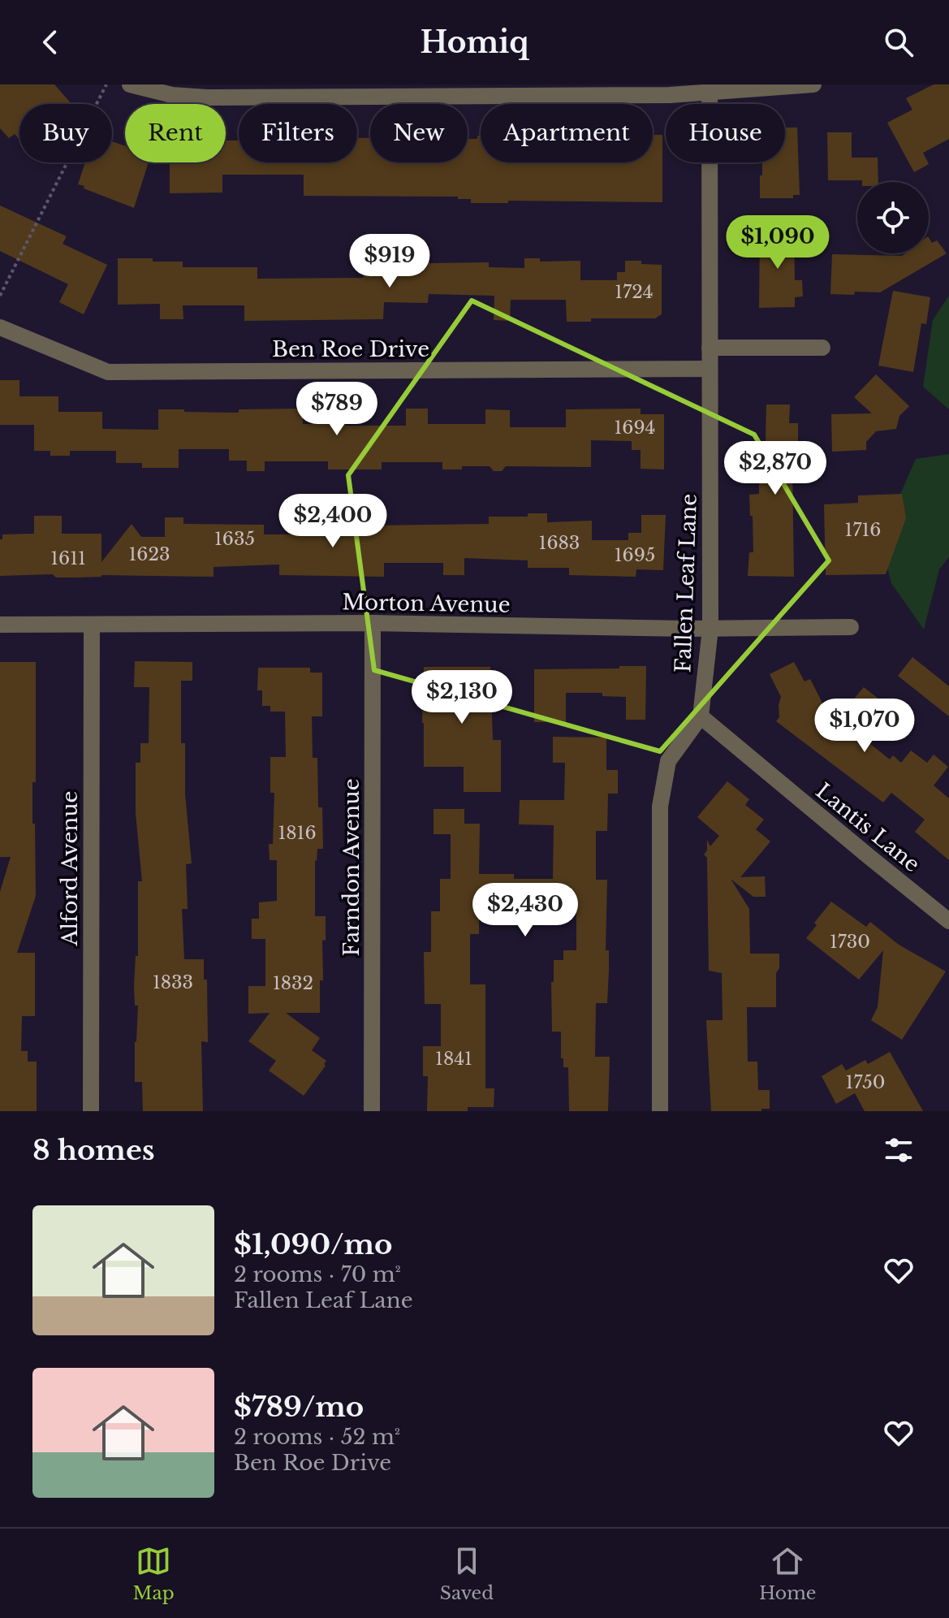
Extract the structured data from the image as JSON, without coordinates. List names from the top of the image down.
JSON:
{
  "streets": {
    "street": [
      "Ben Roe Drive",
      "Fallen Leaf Lane",
      "Morton Avenue",
      "Lantis Lane",
      "Farndon Avenue",
      "Alford Avenue"
    ]
  },
  "crossings": [
    ["Ben Roe Drive", "Fallen Leaf Lane"],
    ["Fallen Leaf Lane", "Morton Avenue"],
    ["Fallen Leaf Lane", "Lantis Lane"],
    ["Morton Avenue", "Farndon Avenue"],
    ["Morton Avenue", "Alford Avenue"]
  ],
  "house_numbers": [
    "1724",
    "1694",
    "1716",
    "1635",
    "1683",
    "1623",
    "1695",
    "1611",
    "1816",
    "1730",
    "1833",
    "1832",
    "1841",
    "1750"
  ],
  "page": {
    "header": "Homiq",
    "chip": [
      "Buy",
      "Rent",
      "Filters",
      "New",
      "Apartment",
      "House"
    ],
    "price": [
      "$1,090",
      "$919",
      "$789",
      "$2,870",
      "$2,400",
      "$2,130",
      "$1,070",
      "$2,430"
    ],
    "heading": "8 homes",
    "list": [
      {
        "name": "$1,090/mo",
        "note": "2 rooms · 70 m² · Fallen Leaf Lane"
      },
      {
        "name": "$789/mo",
        "note": "2 rooms · 52 m² · Ben Roe Drive"
      }
    ],
    "tabs": ["Map", "Saved", "Home"]
  }
}
